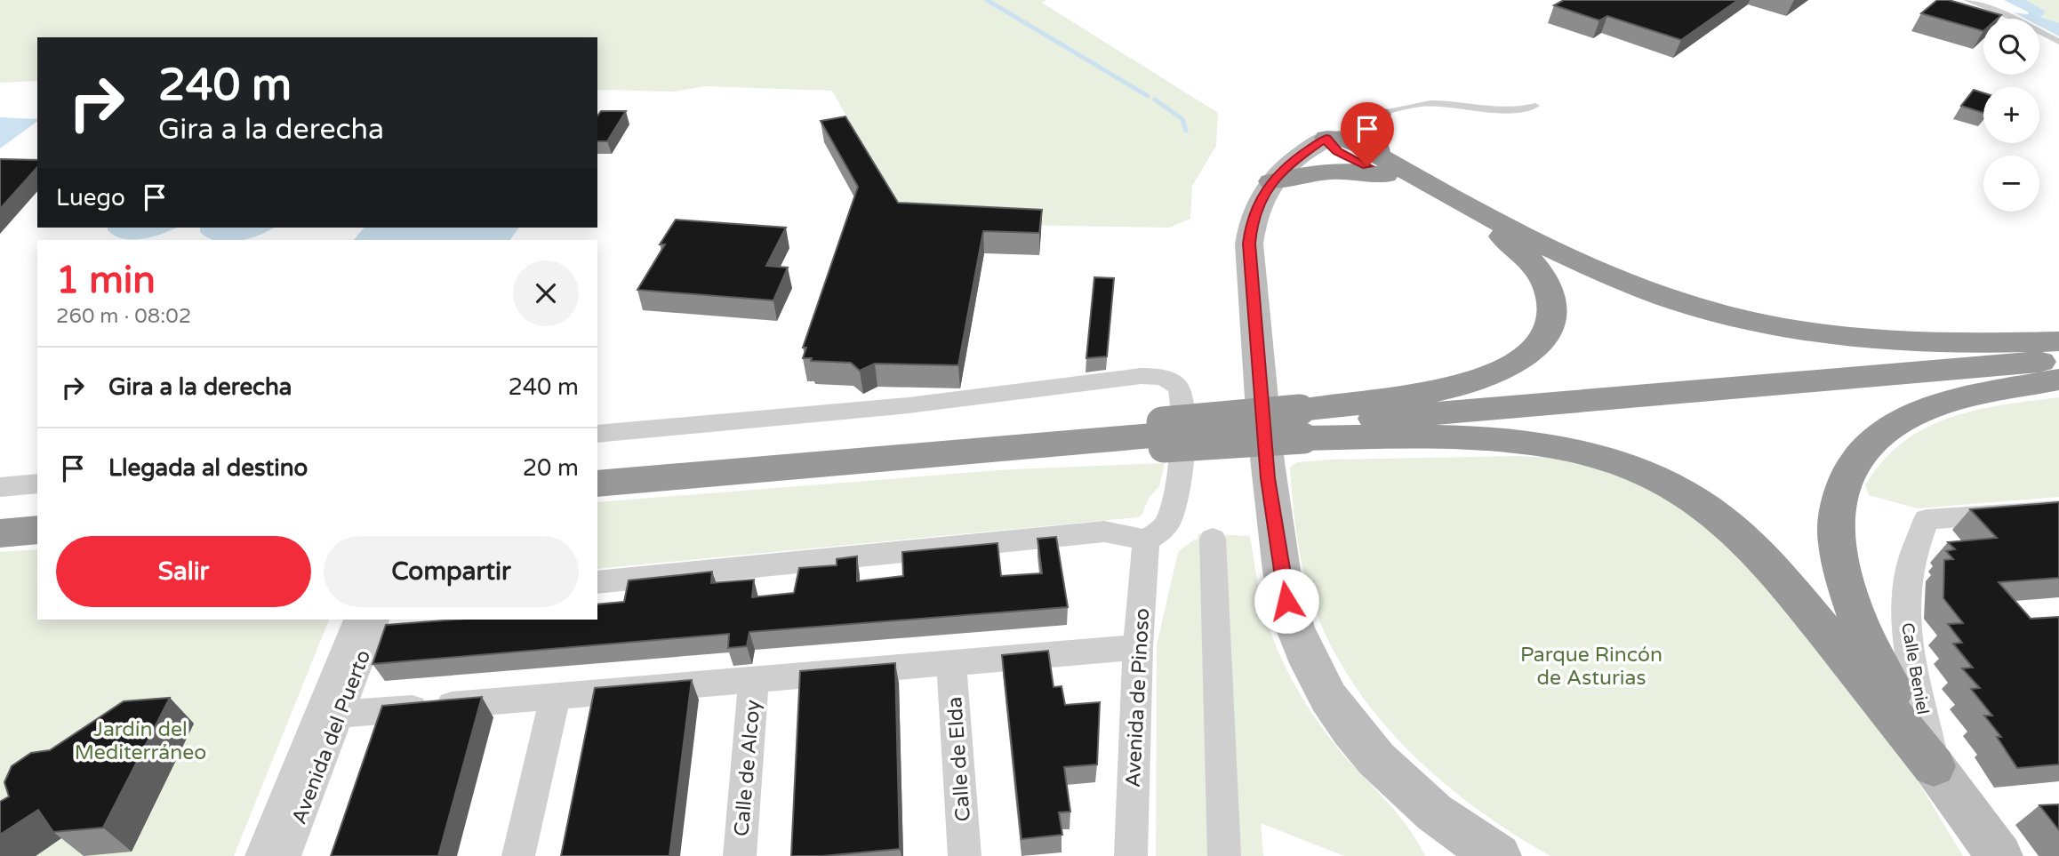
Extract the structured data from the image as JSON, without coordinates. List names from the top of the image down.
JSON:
{
  "streets": {
    "street": [
      "Calle Beniel",
      "Avenida de Pinoso",
      "Avenida del Puerto",
      "Calle de Elda",
      "Calle de Alcoy"
    ]
  },
  "parks": ["Parque Rincón de Asturias", "Jardín del Mediterráneo"],
  "page": {
    "map_buttons": ["+", "−"],
    "turn": ["240 m", "Gira a la derecha"],
    "then": "Luego",
    "heading": ["1 min", "260 m · 08:02"],
    "list": [
      {
        "name": "Gira a la derecha",
        "value": "240 m"
      },
      {
        "name": "Llegada al destino",
        "value": "20 m"
      }
    ],
    "buttons": ["Salir", "Compartir"]
  }
}
